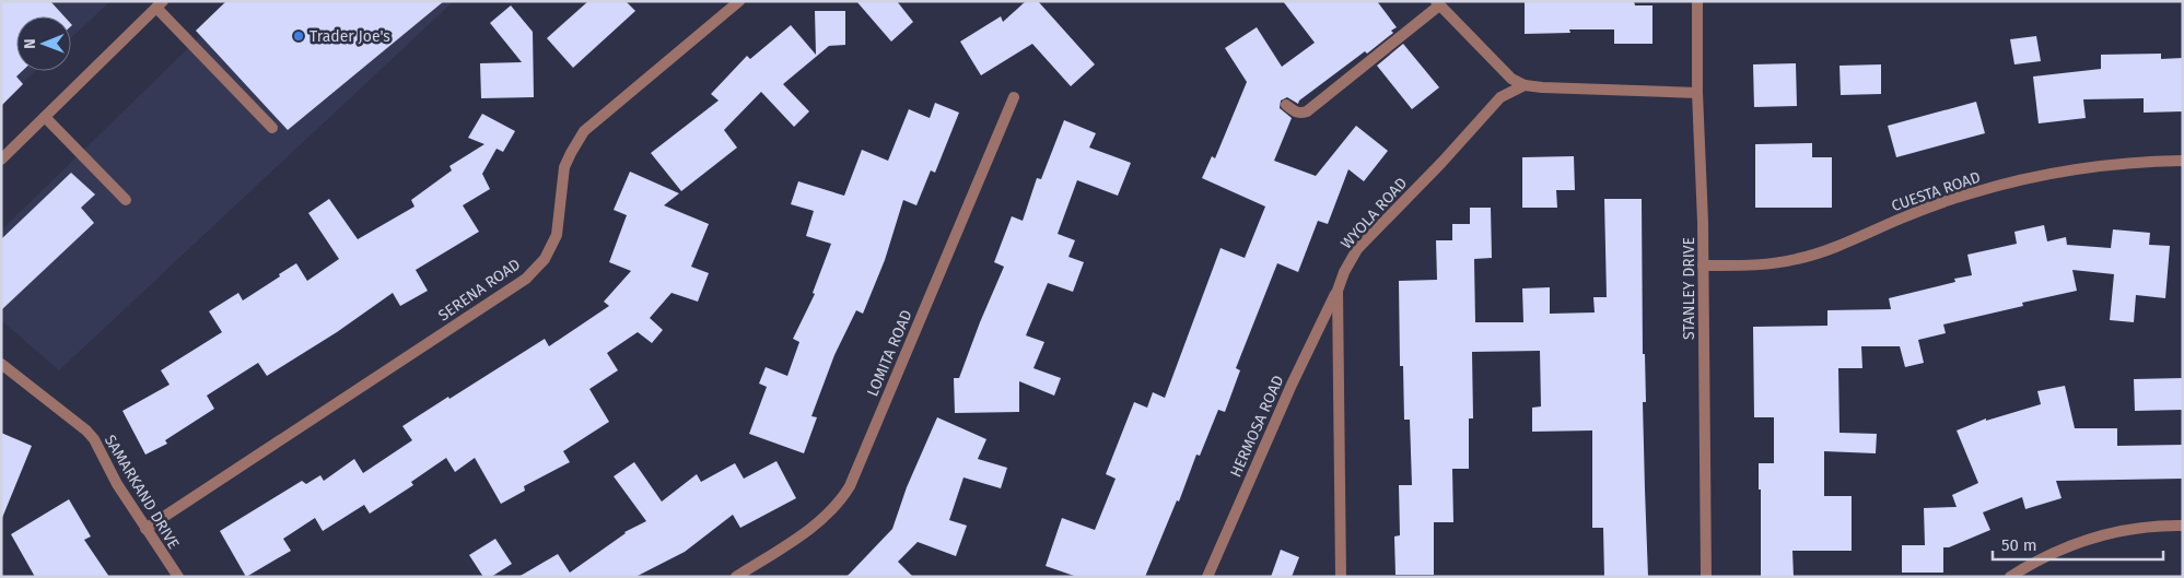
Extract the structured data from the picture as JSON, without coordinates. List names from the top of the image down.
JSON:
{
  "streets": {
    "street": [
      "CUESTA ROAD",
      "WYOLA ROAD",
      "STANLEY DRIVE",
      "SERENA ROAD",
      "LOMITA ROAD",
      "HERMOSA ROAD",
      "SAMARKAND DRIVE"
    ]
  },
  "crossings": [
    ["CUESTA ROAD", "STANLEY DRIVE"],
    ["WYOLA ROAD", "HERMOSA ROAD"],
    ["SERENA ROAD", "SAMARKAND DRIVE"]
  ],
  "places": ["Trader Joe's"],
  "scale_bar": "50 m",
  "north": "left"
}
